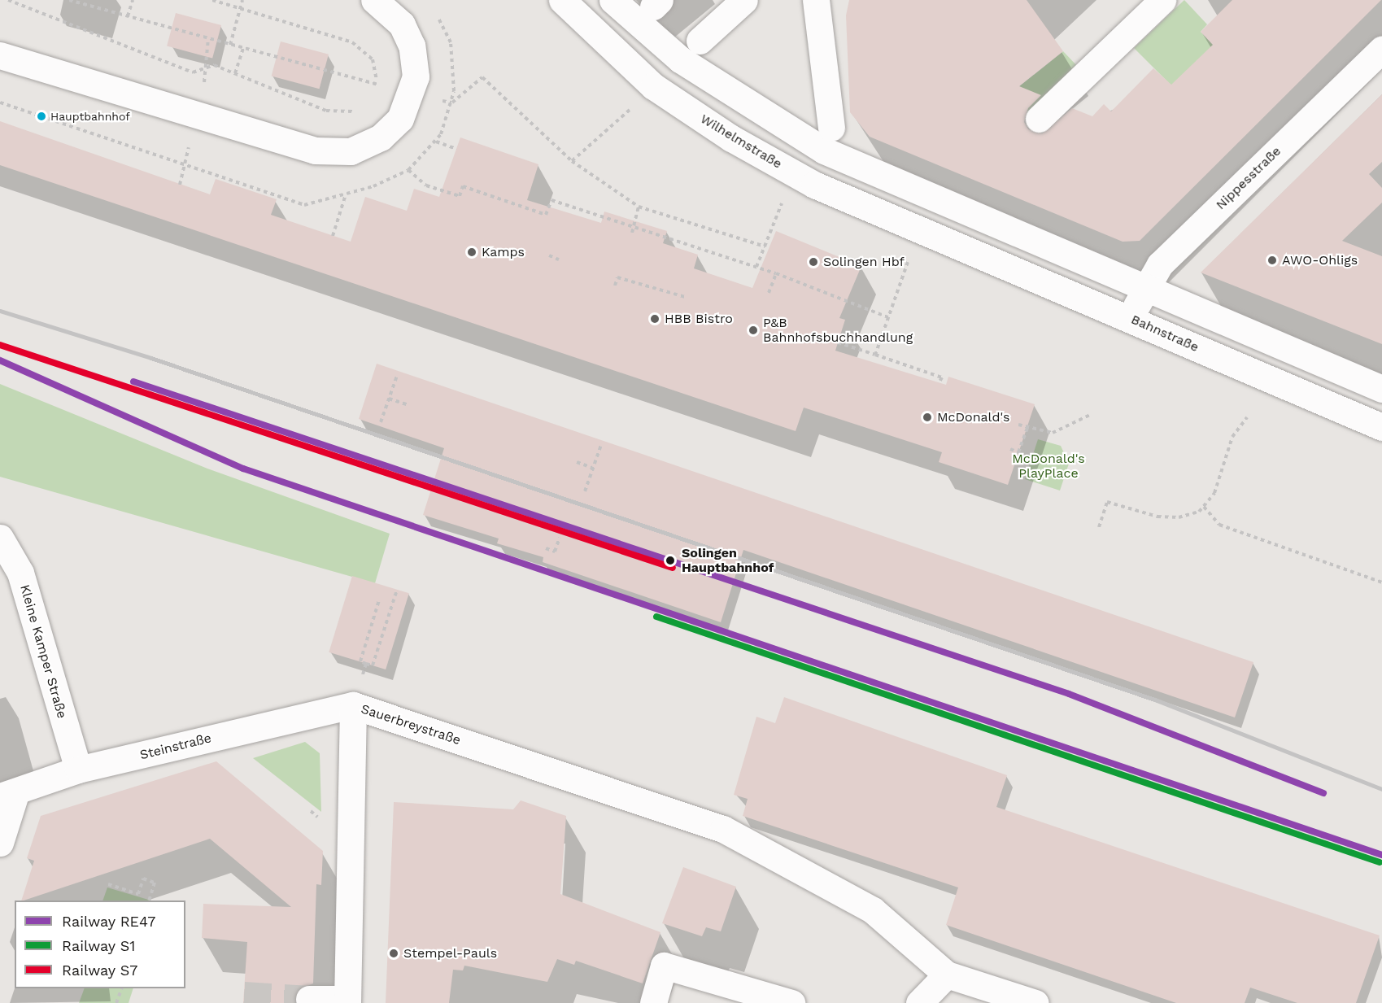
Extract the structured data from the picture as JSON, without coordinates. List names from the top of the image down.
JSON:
{
  "streets": {
    "street": [
      "Wilhelmstraße",
      "Nippesstraße",
      "Bahnstraße",
      "Kleine Kamper Straße",
      "Sauerbreystraße",
      "Steinstraße"
    ]
  },
  "crossings": [
    ["Wilhelmstraße", "Bahnstraße"],
    ["Nippesstraße", "Bahnstraße"],
    ["Kleine Kamper Straße", "Steinstraße"],
    ["Sauerbreystraße", "Steinstraße"]
  ],
  "parks": ["McDonald's PlayPlace"],
  "places": [
    "Hauptbahnhof",
    "Kamps",
    "AWO-Ohligs",
    "Solingen Hbf",
    "HBB Bistro",
    "P&B Bahnhofsbuchhandlung",
    "McDonald's",
    "Solingen Hauptbahnhof",
    "Stempel-Pauls"
  ],
  "lines": ["rail line S7", "rail line RE47", "rail line S1"],
  "legend": ["Railway RE47", "Railway S1", "Railway S7"]
}
